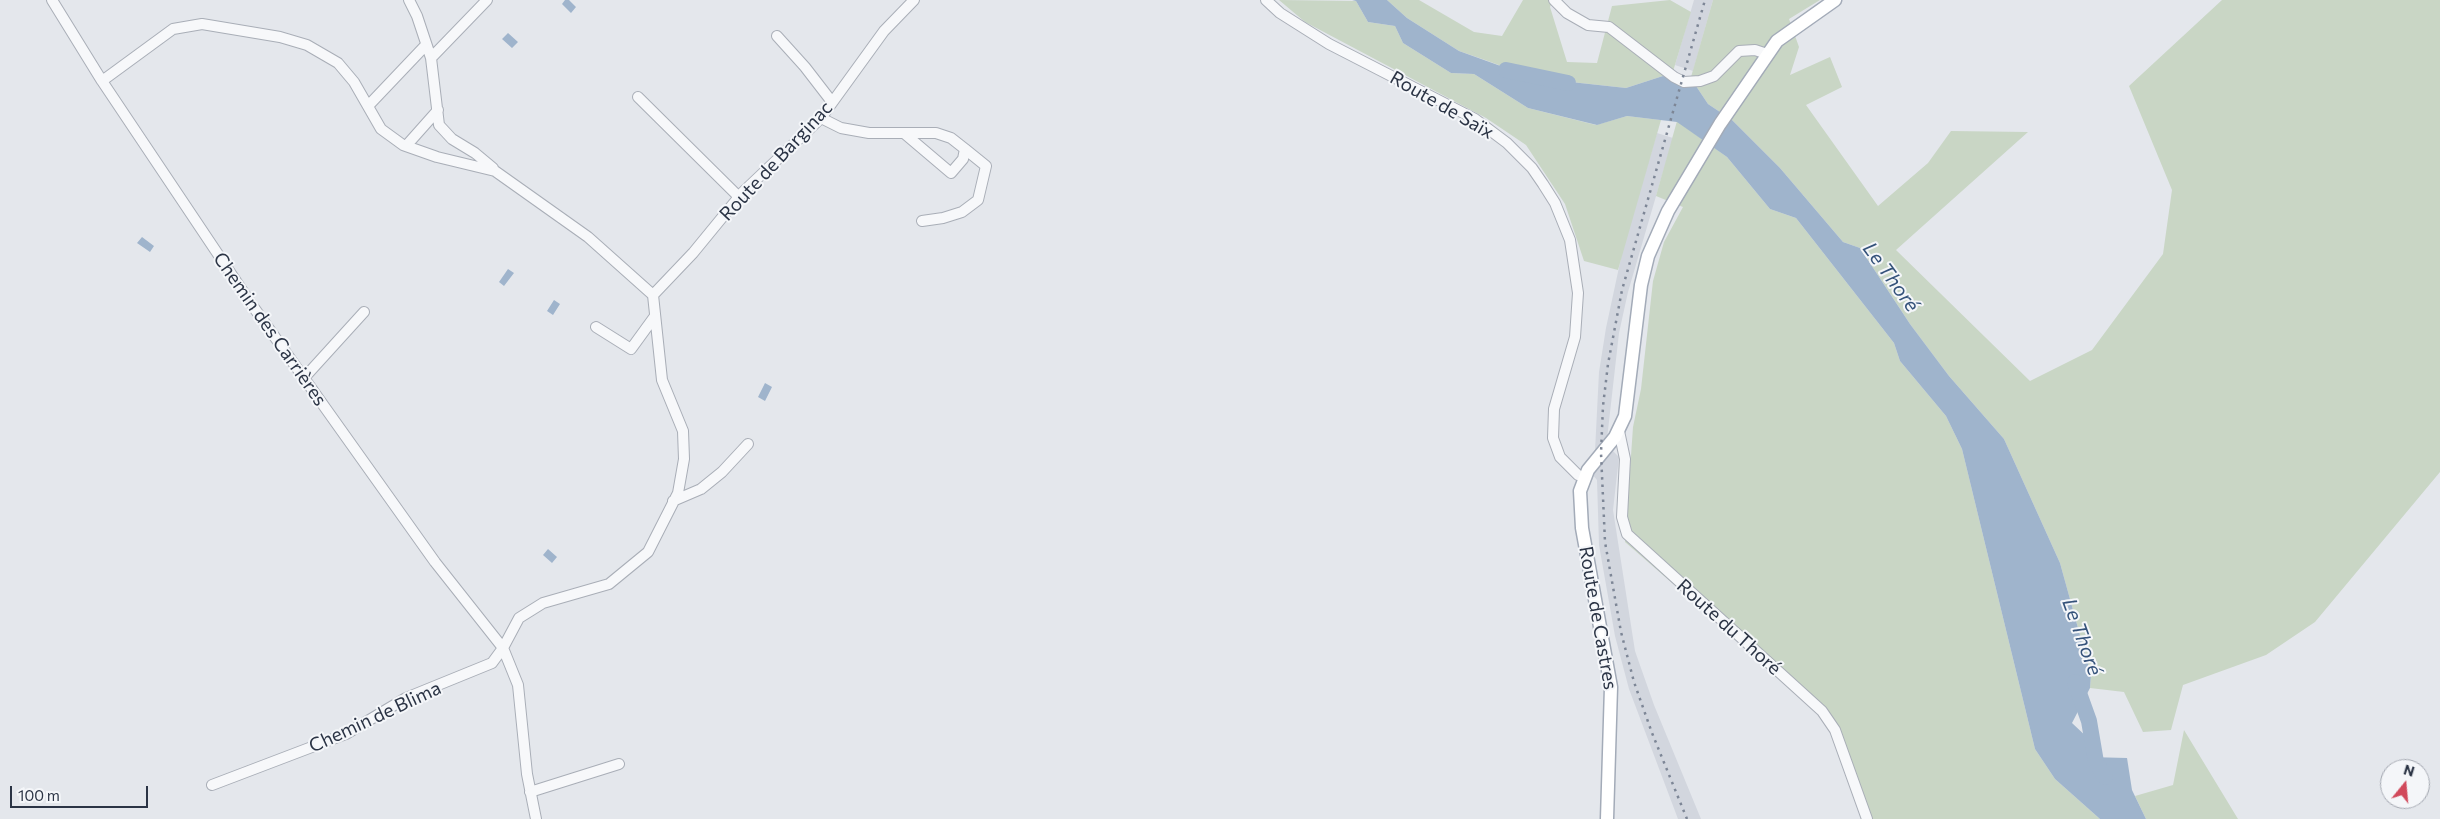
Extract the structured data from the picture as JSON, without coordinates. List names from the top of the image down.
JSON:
{
  "streets": {
    "main road": ["Route de Castres"],
    "street": [
      "Route de Saïx",
      "Route de Barginac",
      "Chemin des Carrières",
      "Route du Thoré",
      "Chemin de Blima"
    ]
  },
  "crossings": [
    ["Route de Saïx", "Route de Castres"],
    ["Route de Barginac", "Chemin de Blima"],
    ["Chemin des Carrières", "Chemin de Blima"]
  ],
  "water": ["Le Thoré"],
  "scale_bar": "100 m",
  "north": "top"
}
